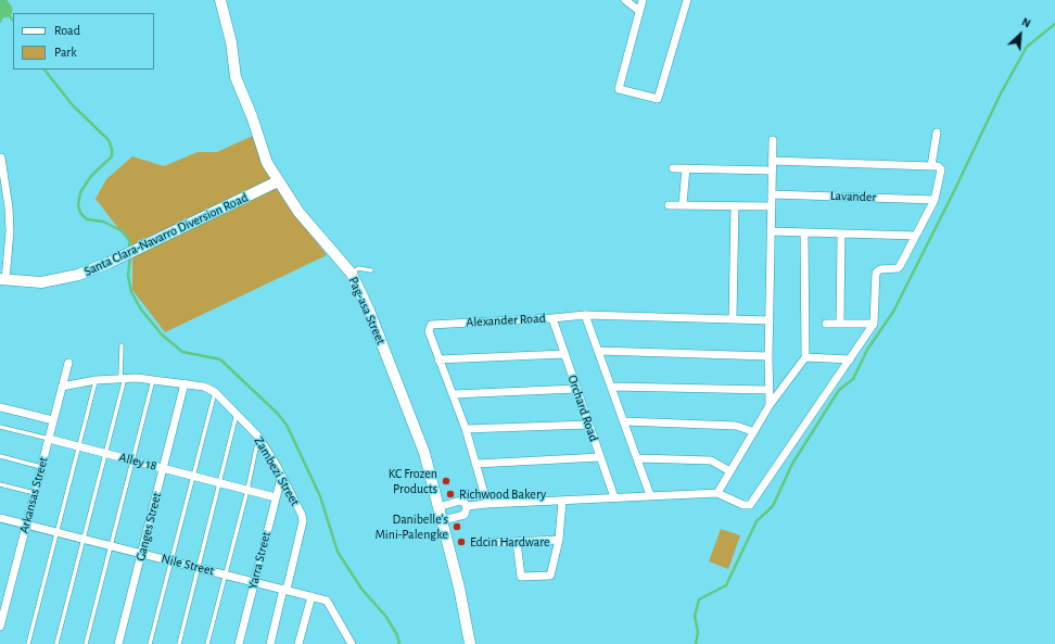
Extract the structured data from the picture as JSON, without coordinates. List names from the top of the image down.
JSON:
{
  "streets": {
    "street": [
      "Lavander",
      "Santa Clara-Navarro Diversion Road",
      "Pag-asa Street",
      "Alexander Road",
      "Orchard Road",
      "Alley 18",
      "Zambezi Street",
      "Arkansas Street",
      "Ganges Street",
      "Yarra Street",
      "Nile Street"
    ]
  },
  "crossings": [
    ["Santa Clara-Navarro Diversion Road", "Pag-asa Street"],
    ["Alexander Road", "Orchard Road"],
    ["Alley 18", "Arkansas Street"],
    ["Alley 18", "Ganges Street"],
    ["Alley 18", "Yarra Street"],
    ["Zambezi Street", "Arkansas Street"],
    ["Zambezi Street", "Ganges Street"],
    ["Zambezi Street", "Yarra Street"],
    ["Zambezi Street", "Nile Street"],
    ["Arkansas Street", "Nile Street"],
    ["Ganges Street", "Nile Street"],
    ["Yarra Street", "Nile Street"]
  ],
  "places": [
    "KC Frozen Products",
    "Richwood Bakery",
    "Danibelle's Mini-Palengke",
    "Edcin Hardware"
  ],
  "legend": ["Road", "Park"],
  "north": "top right"
}
